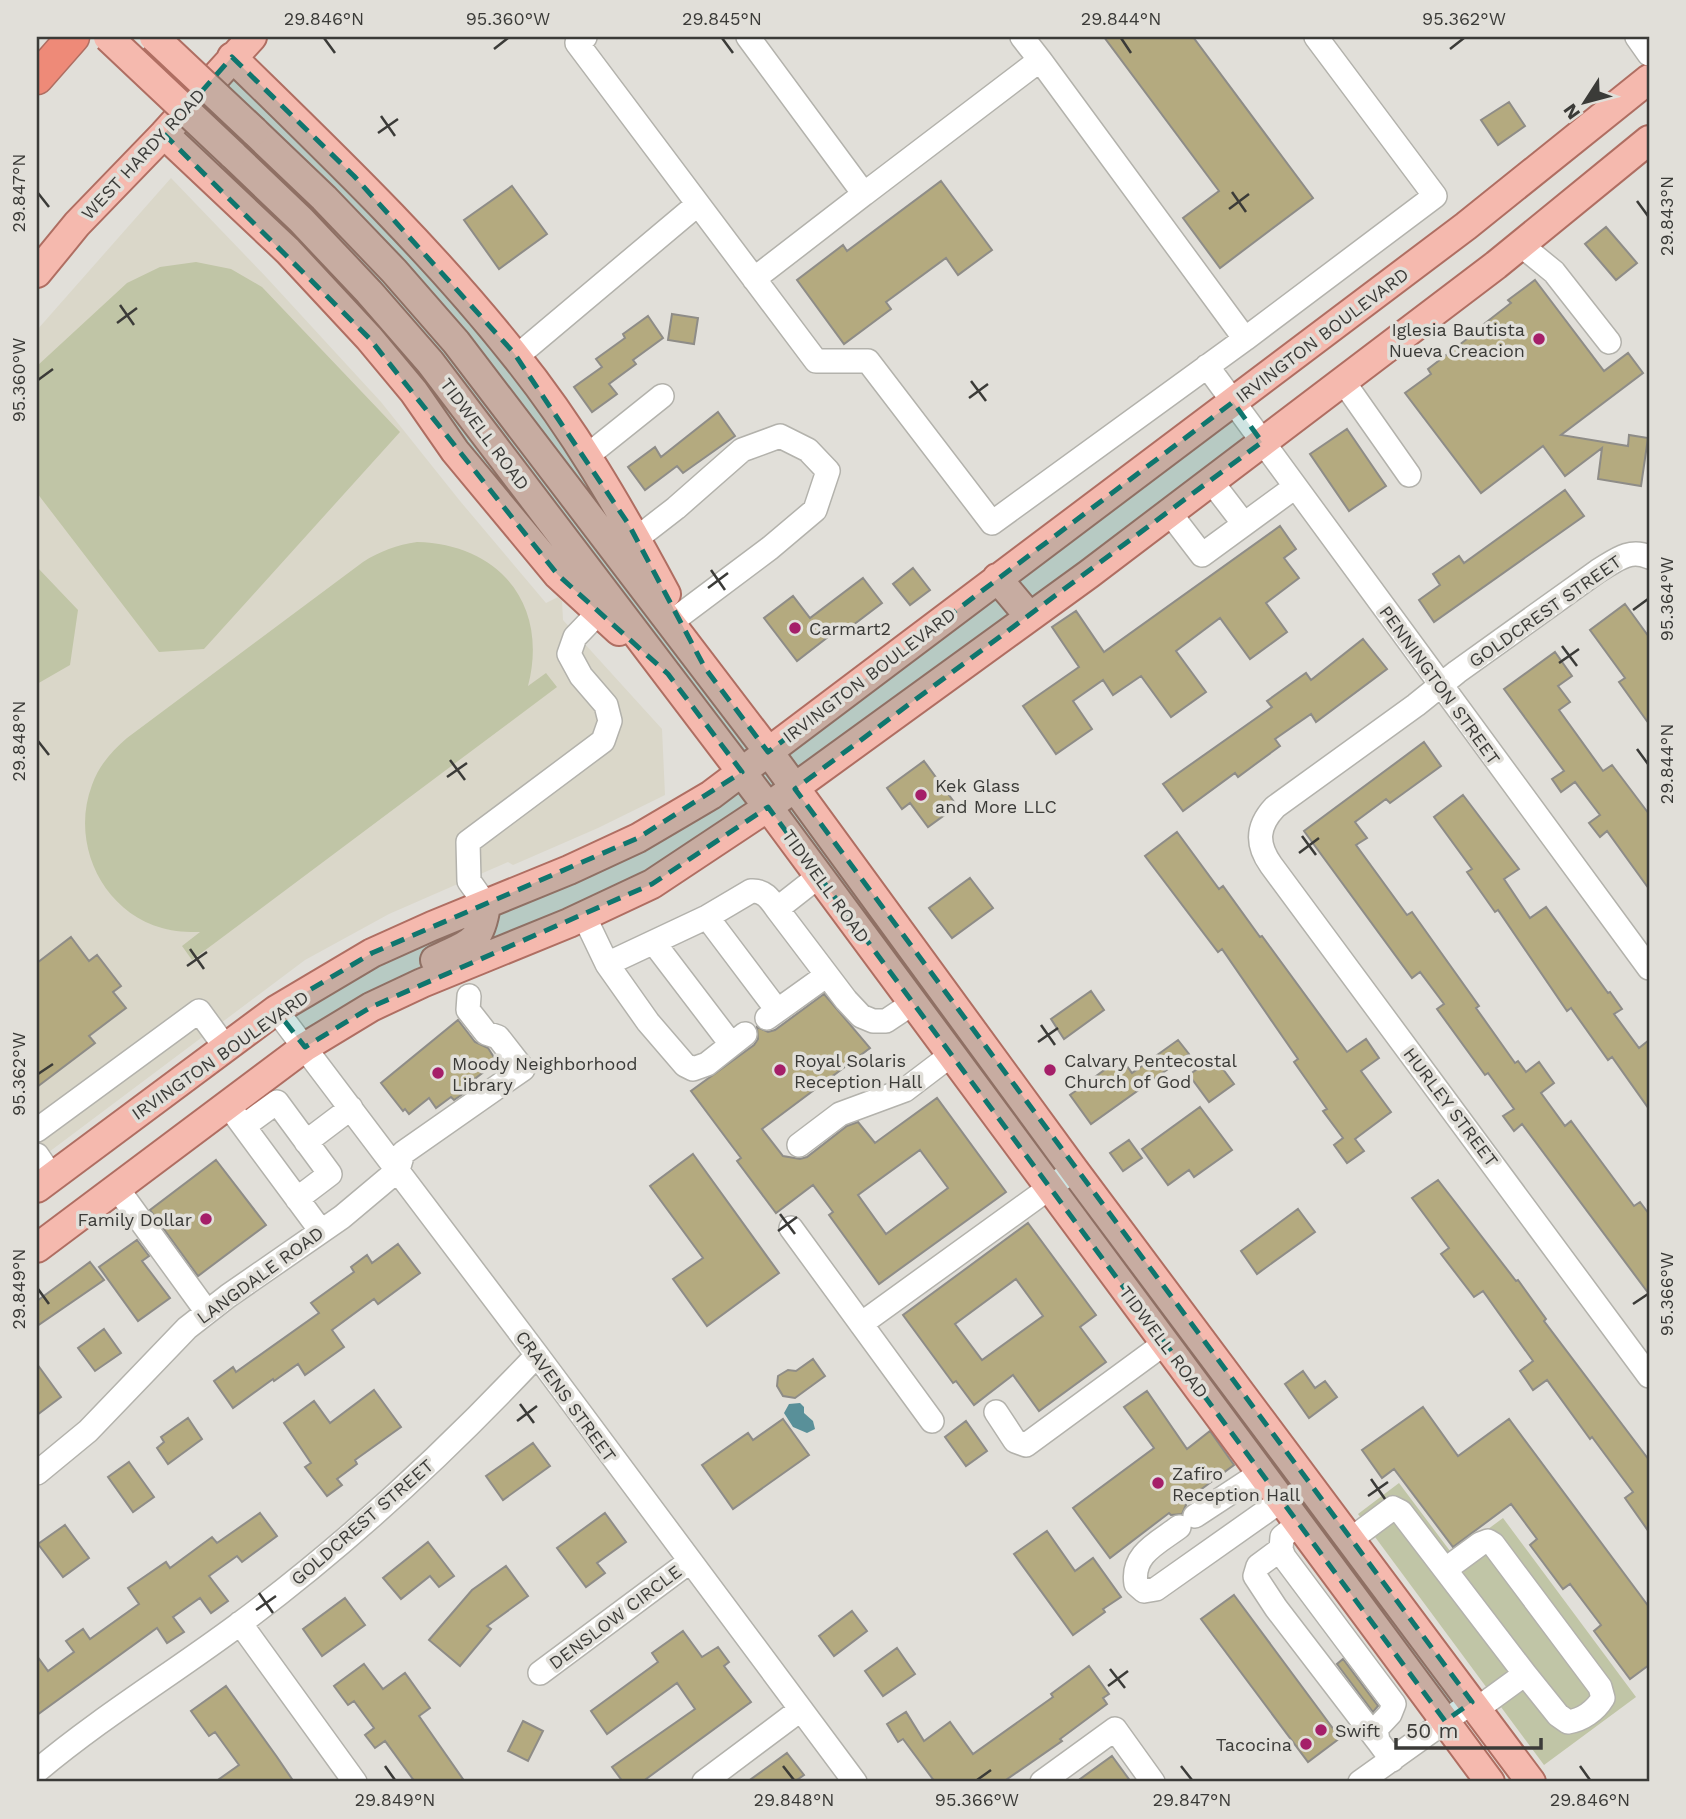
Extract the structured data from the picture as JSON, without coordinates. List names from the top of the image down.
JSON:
{
  "streets": {
    "main road": ["WEST HARDY ROAD", "IRVINGTON BOULEVARD", "TIDWELL ROAD"],
    "street": [
      "GOLDCREST STREET",
      "PENNINGTON STREET",
      "HURLEY STREET",
      "LANGDALE ROAD",
      "CRAVENS STREET",
      "DENSLOW CIRCLE"
    ]
  },
  "crossings": [
    ["IRVINGTON BOULEVARD", "TIDWELL ROAD"],
    ["IRVINGTON BOULEVARD", "PENNINGTON STREET"],
    ["IRVINGTON BOULEVARD", "CRAVENS STREET"],
    ["GOLDCREST STREET", "PENNINGTON STREET"],
    ["GOLDCREST STREET", "HURLEY STREET"],
    ["GOLDCREST STREET", "CRAVENS STREET"],
    ["LANGDALE ROAD", "CRAVENS STREET"],
    ["CRAVENS STREET", "DENSLOW CIRCLE"]
  ],
  "places": [
    "Iglesia Bautista Nueva Creacion",
    "Carmart2",
    "Kek Glass and More LLC",
    "Royal Solaris Reception Hall",
    "Calvary Pentecostal Church of God",
    "Moody Neighborhood Library",
    "Family Dollar",
    "Zafiro Reception Hall",
    "Swift",
    "Tacocina"
  ],
  "scale_bar": "50 m",
  "north": "bottom left",
  "coordinates": [
    "29.846°N",
    "95.360°W",
    "29.845°N",
    "29.844°N",
    "95.362°W",
    "29.847°N",
    "29.843°N",
    "95.364°W",
    "29.848°N",
    "29.849°N",
    "95.366°W"
  ]
}
